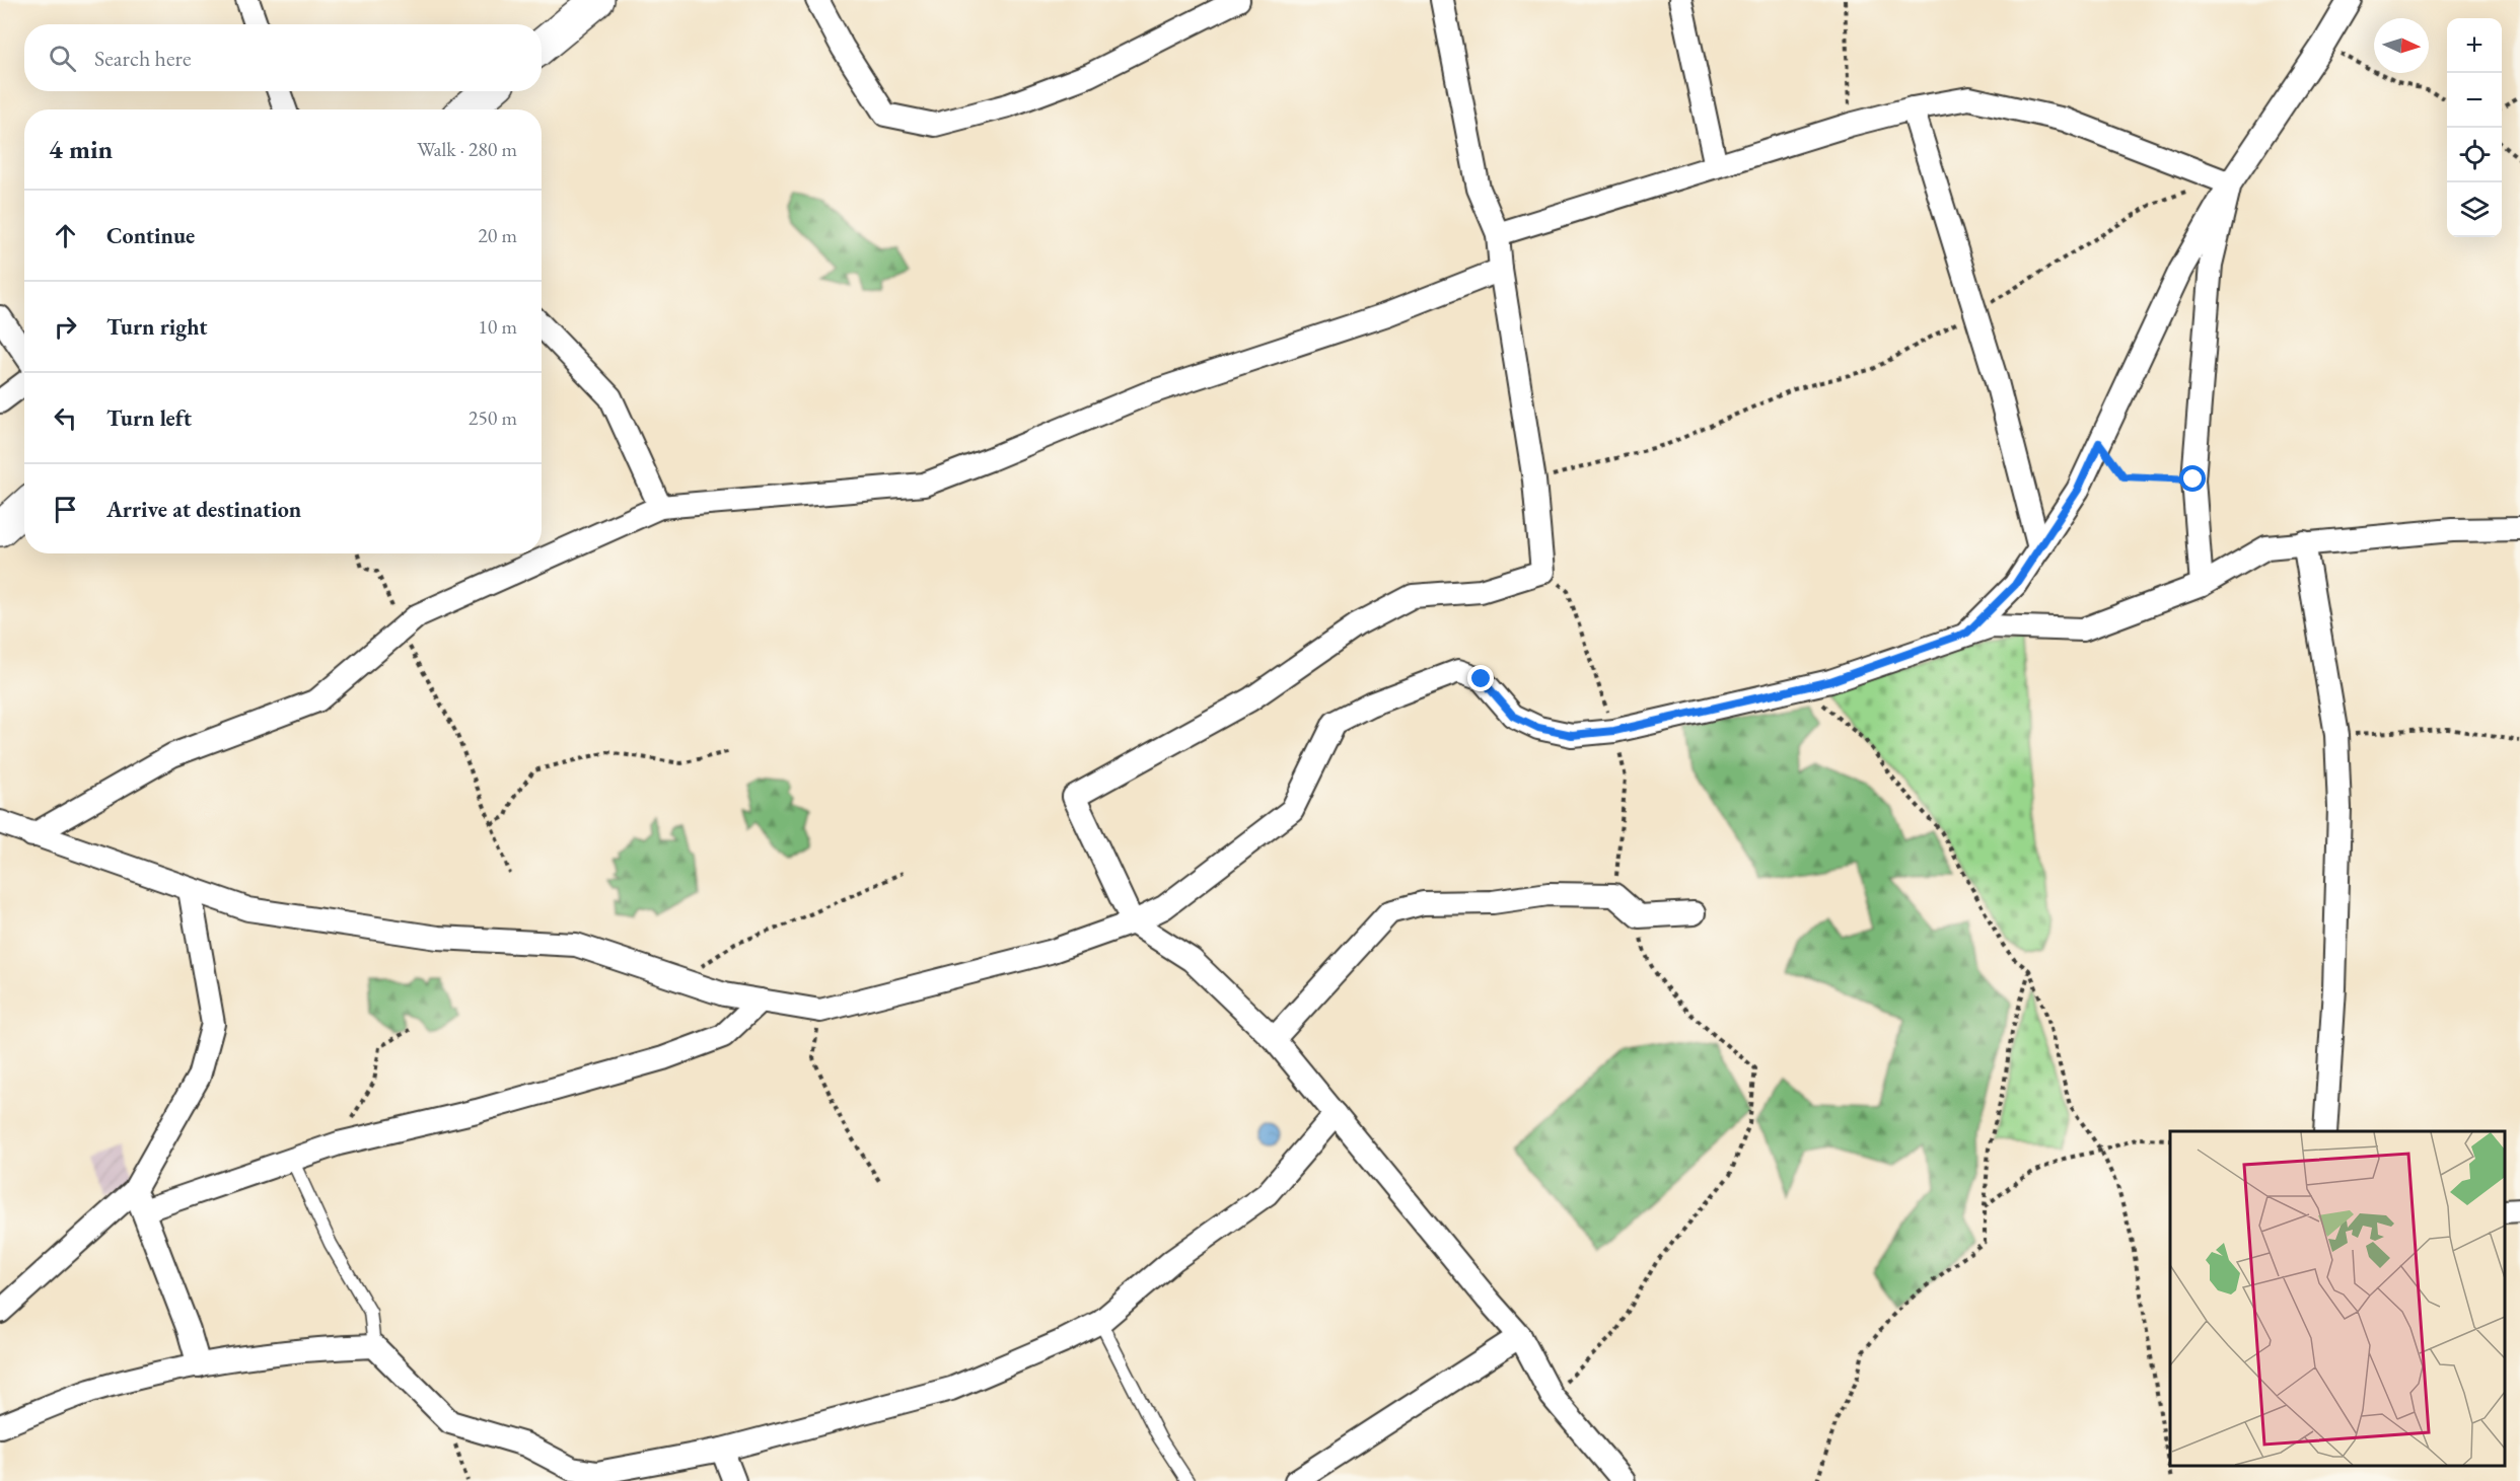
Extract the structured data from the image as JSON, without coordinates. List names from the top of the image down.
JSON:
{
  "north": "right",
  "page": {
    "map_buttons": ["+", "−"],
    "search": "Search here",
    "heading": ["4 min", "Walk · 280 m"],
    "list": [
      ["Continue", "20 m"],
      ["Turn right", "10 m"],
      ["Turn left", "250 m"],
      "Arrive at destination"
    ]
  }
}
